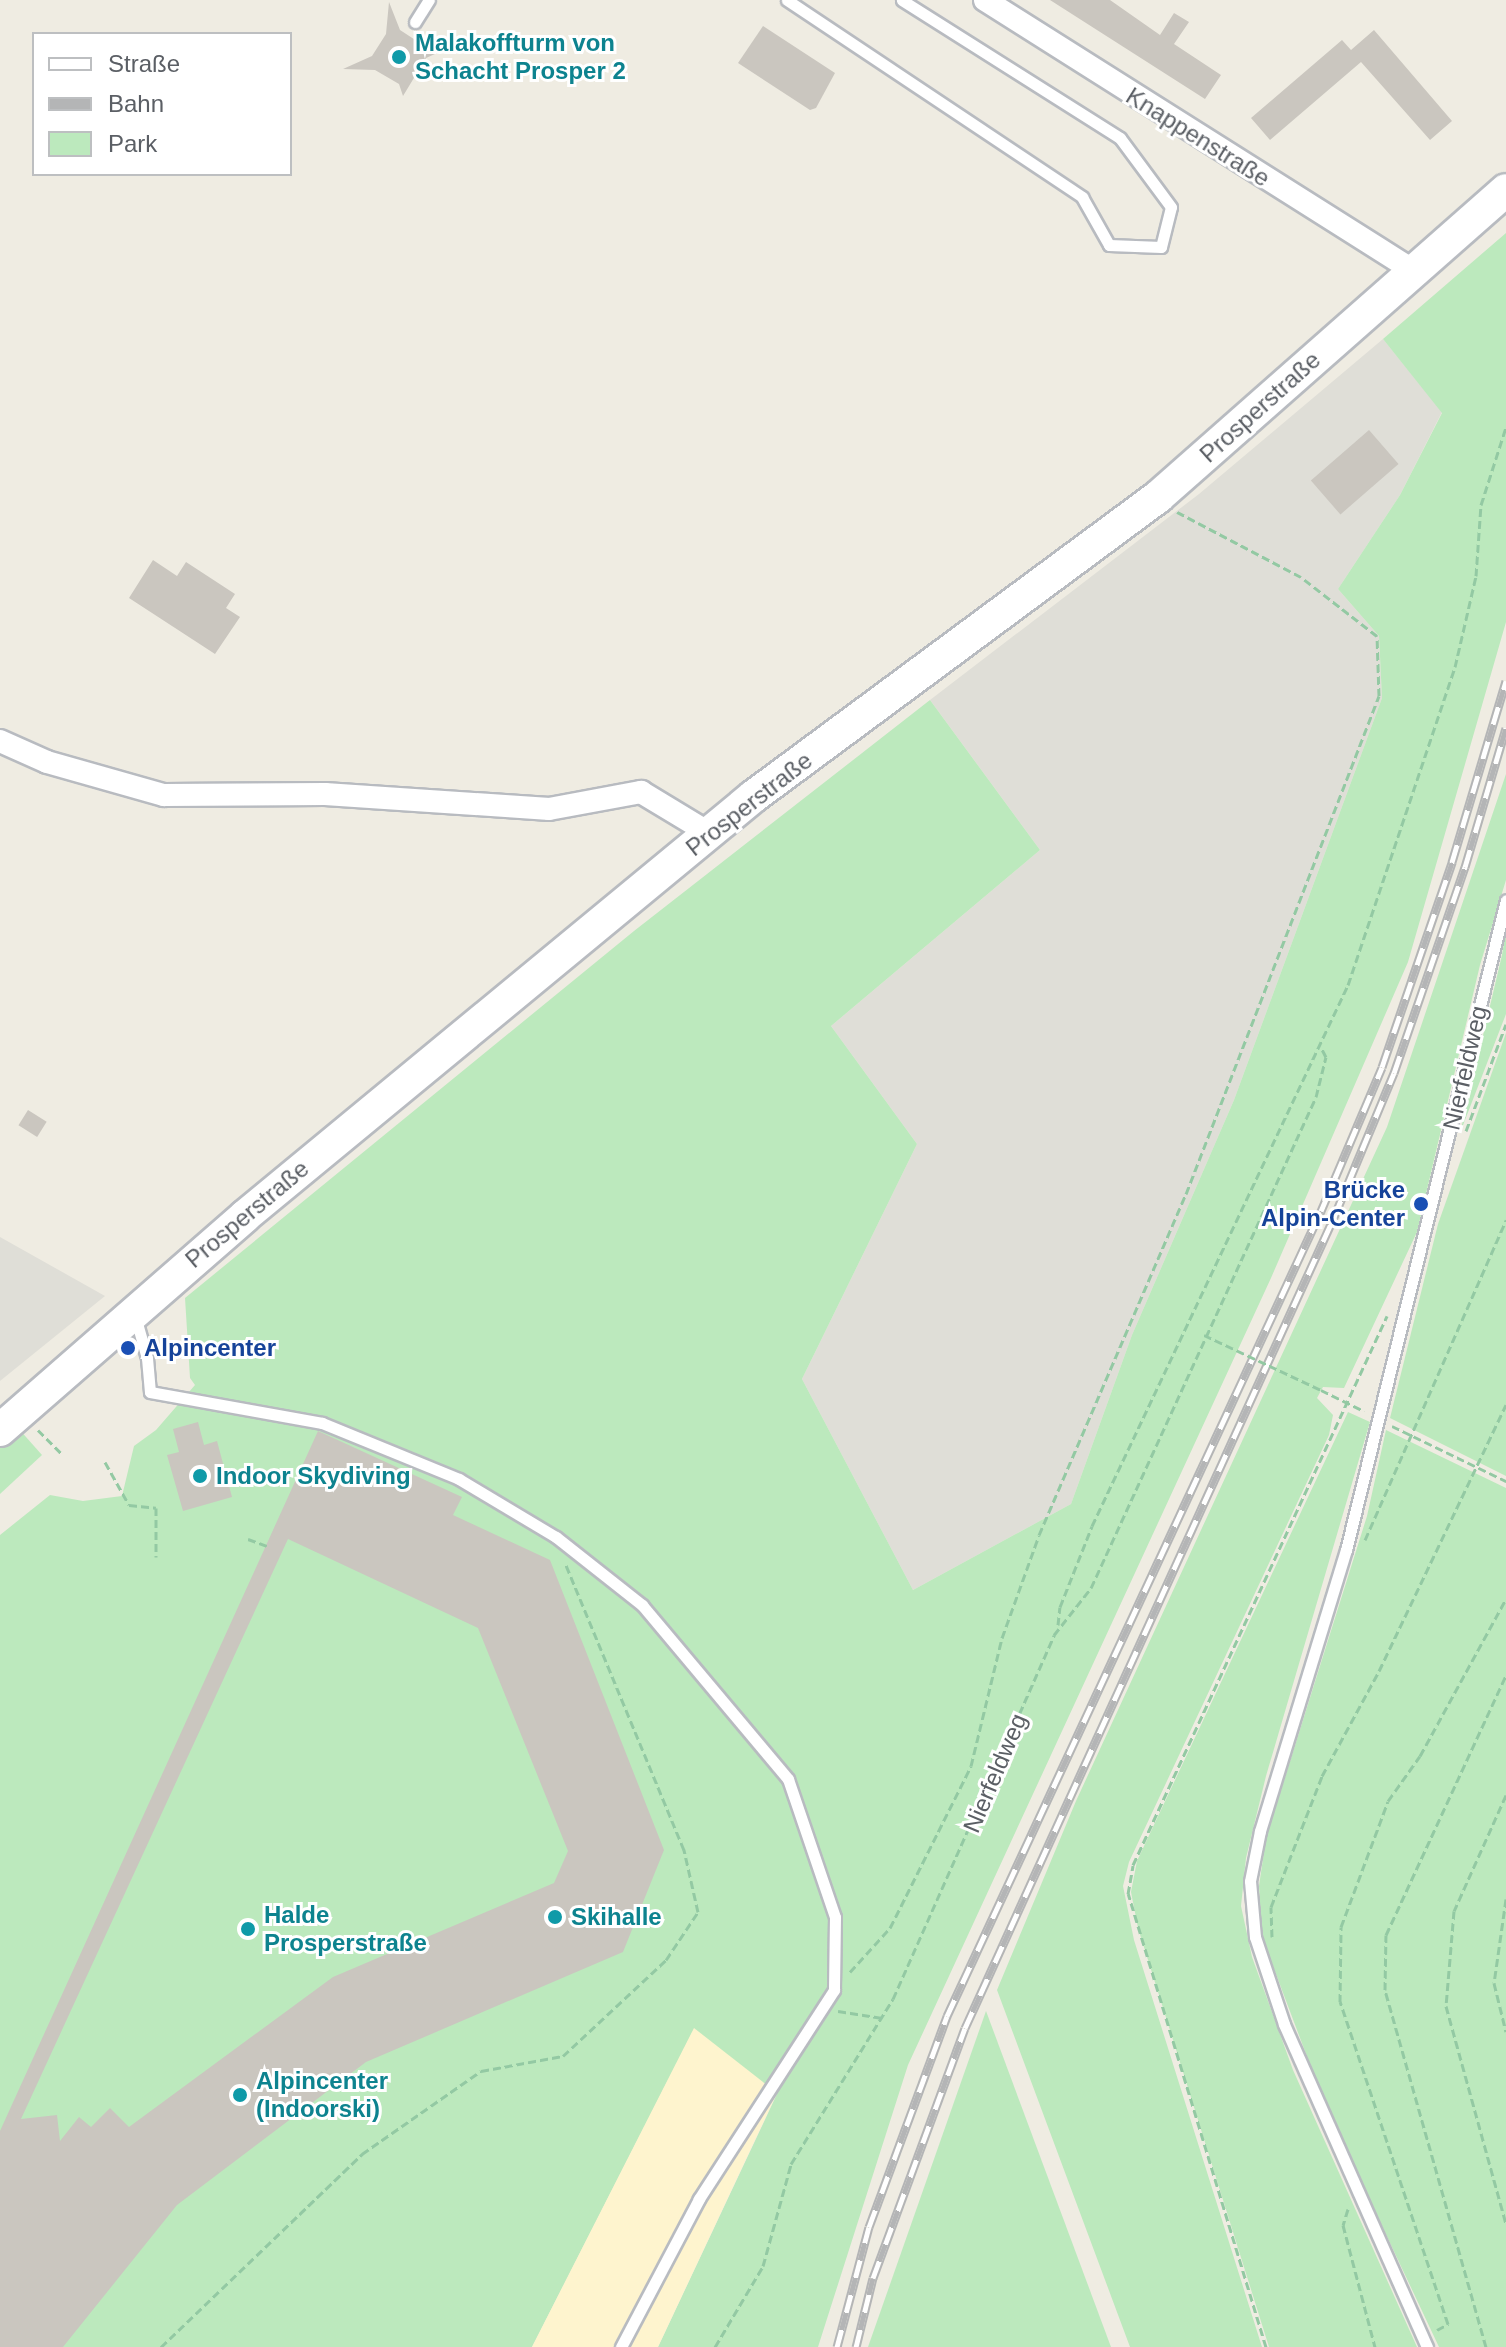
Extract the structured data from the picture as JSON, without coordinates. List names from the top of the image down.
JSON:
{
  "streets": {
    "main road": ["Prosperstraße"],
    "street": ["Knappenstraße"],
    "lane": ["Nierfeldweg"]
  },
  "crossings": [
    ["Knappenstraße", "Prosperstraße"]
  ],
  "places": [
    "Malakoffturm von Schacht Prosper 2",
    "Brücke Alpin-Center",
    "Alpincenter",
    "Indoor Skydiving",
    "Skihalle",
    "Halde Prosperstraße",
    "Alpincenter (Indoorski)"
  ],
  "legend": ["Straße", "Bahn", "Park"]
}
